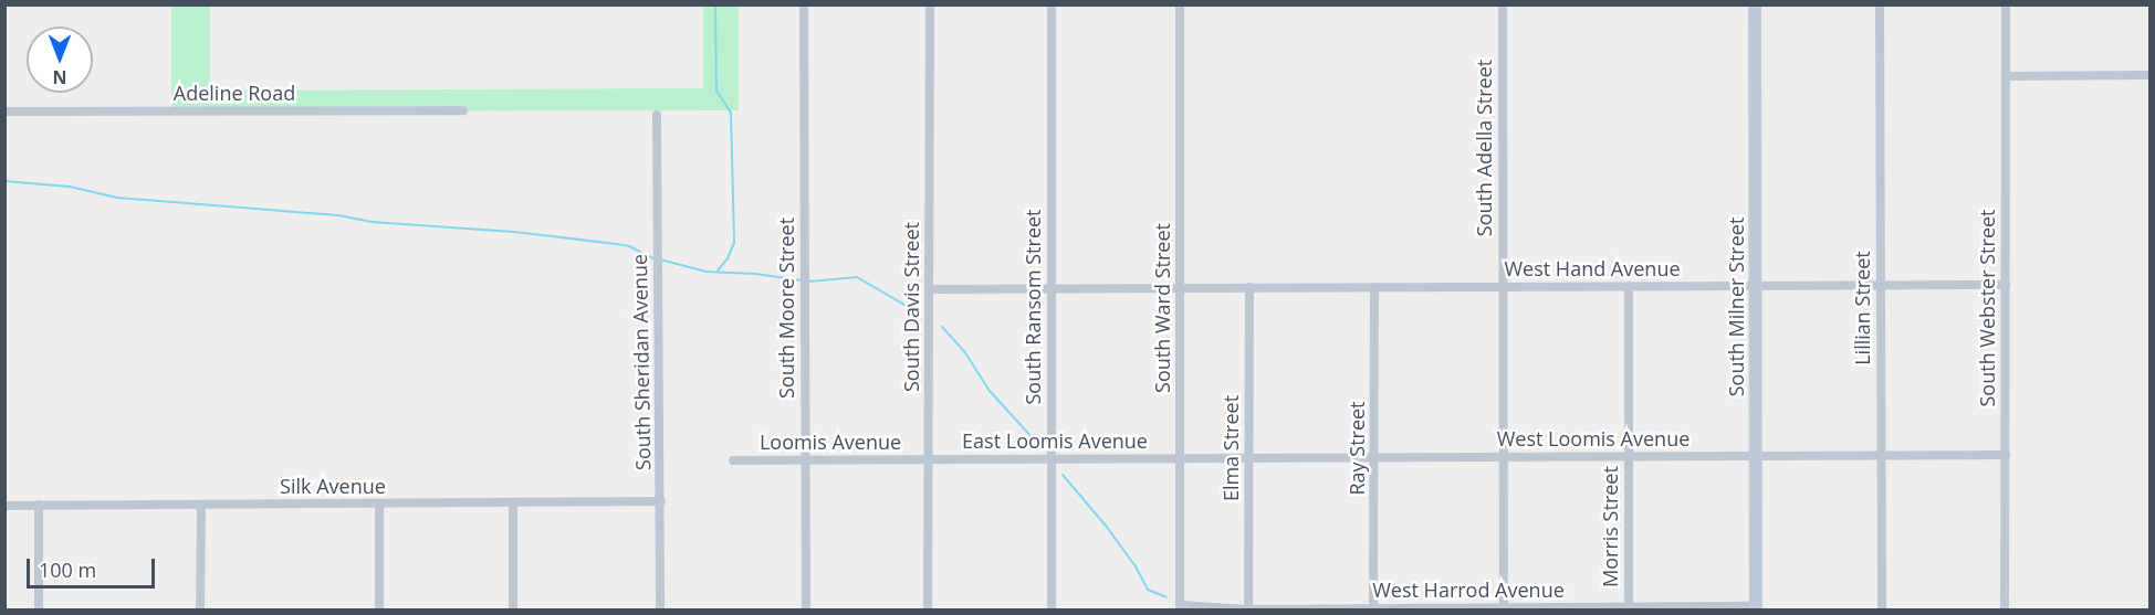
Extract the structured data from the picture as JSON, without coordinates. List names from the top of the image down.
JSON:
{
  "streets": {
    "street": [
      "Adeline Road",
      "South Adella Street",
      "West Hand Avenue",
      "South Davis Street",
      "South Ransom Street",
      "South Milner Street",
      "South Moore Street",
      "South Ward Street",
      "Lillian Street",
      "South Webster Street",
      "South Sheridan Avenue",
      "West Loomis Avenue",
      "East Loomis Avenue",
      "Loomis Avenue",
      "Elma Street",
      "Ray Street",
      "Silk Avenue",
      "Morris Street",
      "West Harrod Avenue"
    ]
  },
  "crossings": [
    ["South Adella Street", "West Hand Avenue"],
    ["South Adella Street", "West Loomis Avenue"],
    ["South Adella Street", "West Harrod Avenue"],
    ["West Hand Avenue", "South Davis Street"],
    ["West Hand Avenue", "South Ransom Street"],
    ["West Hand Avenue", "South Milner Street"],
    ["West Hand Avenue", "South Ward Street"],
    ["West Hand Avenue", "Lillian Street"],
    ["West Hand Avenue", "South Webster Street"],
    ["West Hand Avenue", "Elma Street"],
    ["West Hand Avenue", "Ray Street"],
    ["West Hand Avenue", "Morris Street"],
    ["South Davis Street", "East Loomis Avenue"],
    ["South Davis Street", "Loomis Avenue"],
    ["South Ransom Street", "East Loomis Avenue"],
    ["South Milner Street", "West Loomis Avenue"],
    ["South Milner Street", "West Harrod Avenue"],
    ["South Moore Street", "Loomis Avenue"],
    ["South Ward Street", "West Loomis Avenue"],
    ["South Ward Street", "East Loomis Avenue"],
    ["South Ward Street", "West Harrod Avenue"],
    ["Lillian Street", "West Loomis Avenue"],
    ["South Webster Street", "West Loomis Avenue"],
    ["South Sheridan Avenue", "Silk Avenue"],
    ["West Loomis Avenue", "East Loomis Avenue"],
    ["West Loomis Avenue", "Elma Street"],
    ["West Loomis Avenue", "Ray Street"],
    ["West Loomis Avenue", "Morris Street"],
    ["East Loomis Avenue", "Loomis Avenue"],
    ["Elma Street", "West Harrod Avenue"],
    ["Ray Street", "West Harrod Avenue"],
    ["Morris Street", "West Harrod Avenue"]
  ],
  "scale_bar": "100 m",
  "north": "bottom"
}
